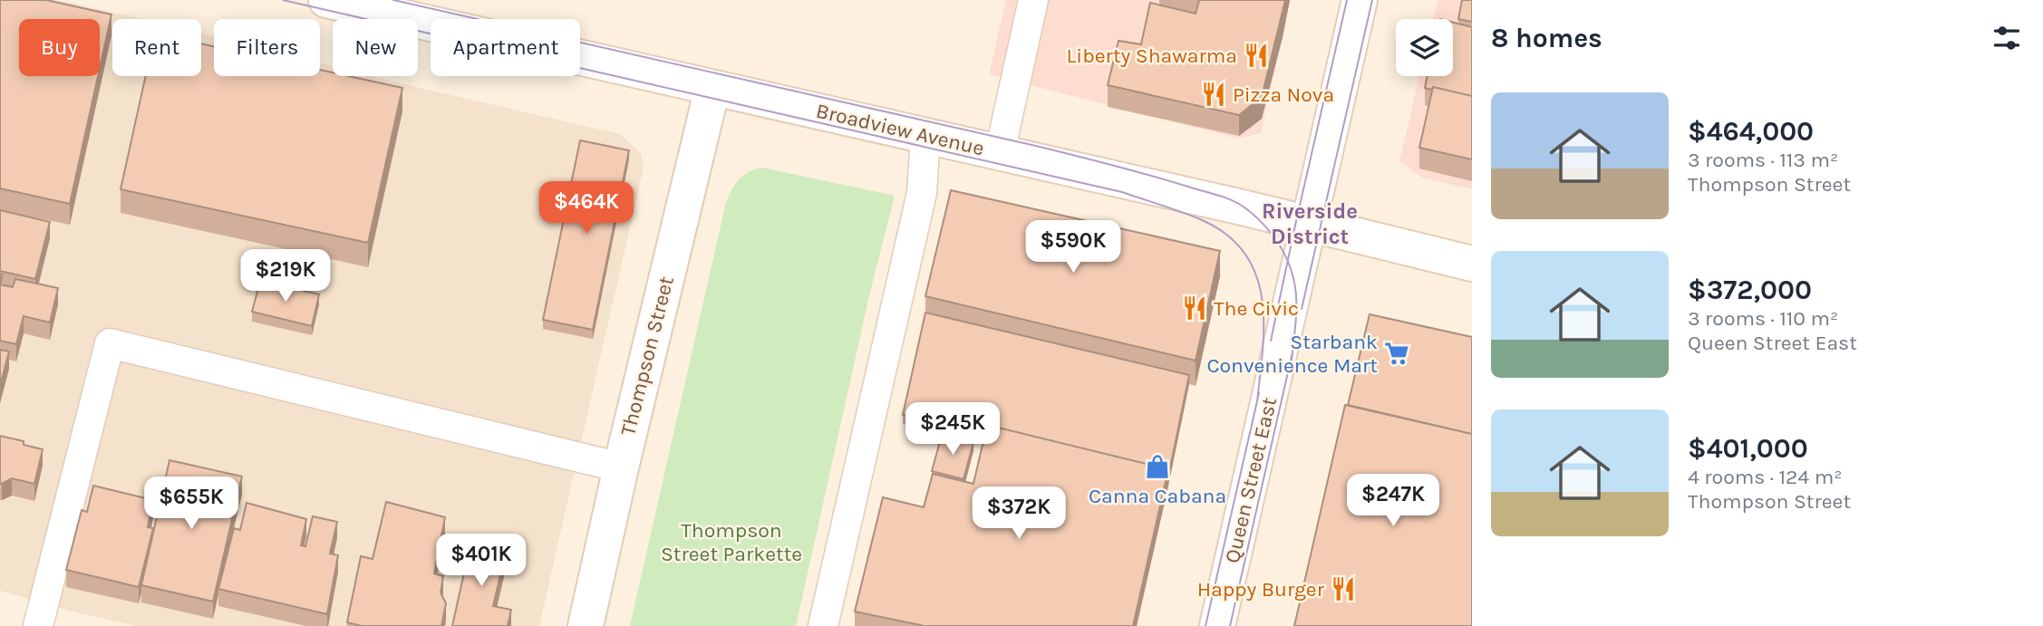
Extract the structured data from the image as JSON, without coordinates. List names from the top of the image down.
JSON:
{
  "streets": {
    "main road": ["Broadview Avenue", "Thompson Street", "Queen Street East"]
  },
  "crossings": [
    ["Broadview Avenue", "Thompson Street"],
    ["Broadview Avenue", "Queen Street East"]
  ],
  "districts": ["Riverside District"],
  "parks": ["Thompson Street Parkette"],
  "places": {
    "restaurant": [
      "Liberty Shawarma",
      "Pizza Nova",
      "The Civic",
      "Happy Burger"
    ],
    "supermarket": ["Starbank Convenience Mart"],
    "shop": ["Canna Cabana"]
  },
  "page": {
    "heading": "8 homes",
    "chip": [
      "Buy",
      "Rent",
      "Filters",
      "New",
      "Apartment"
    ],
    "list": [
      {
        "name": "$464,000",
        "note": "3 rooms · 113 m² · Thompson Street"
      },
      {
        "name": "$372,000",
        "note": "3 rooms · 110 m² · Queen Street East"
      },
      {
        "name": "$401,000",
        "note": "4 rooms · 124 m² · Thompson Street"
      }
    ],
    "price": [
      "$464K",
      "$590K",
      "$219K",
      "$245K",
      "$247K",
      "$655K",
      "$372K",
      "$401K"
    ]
  }
}
